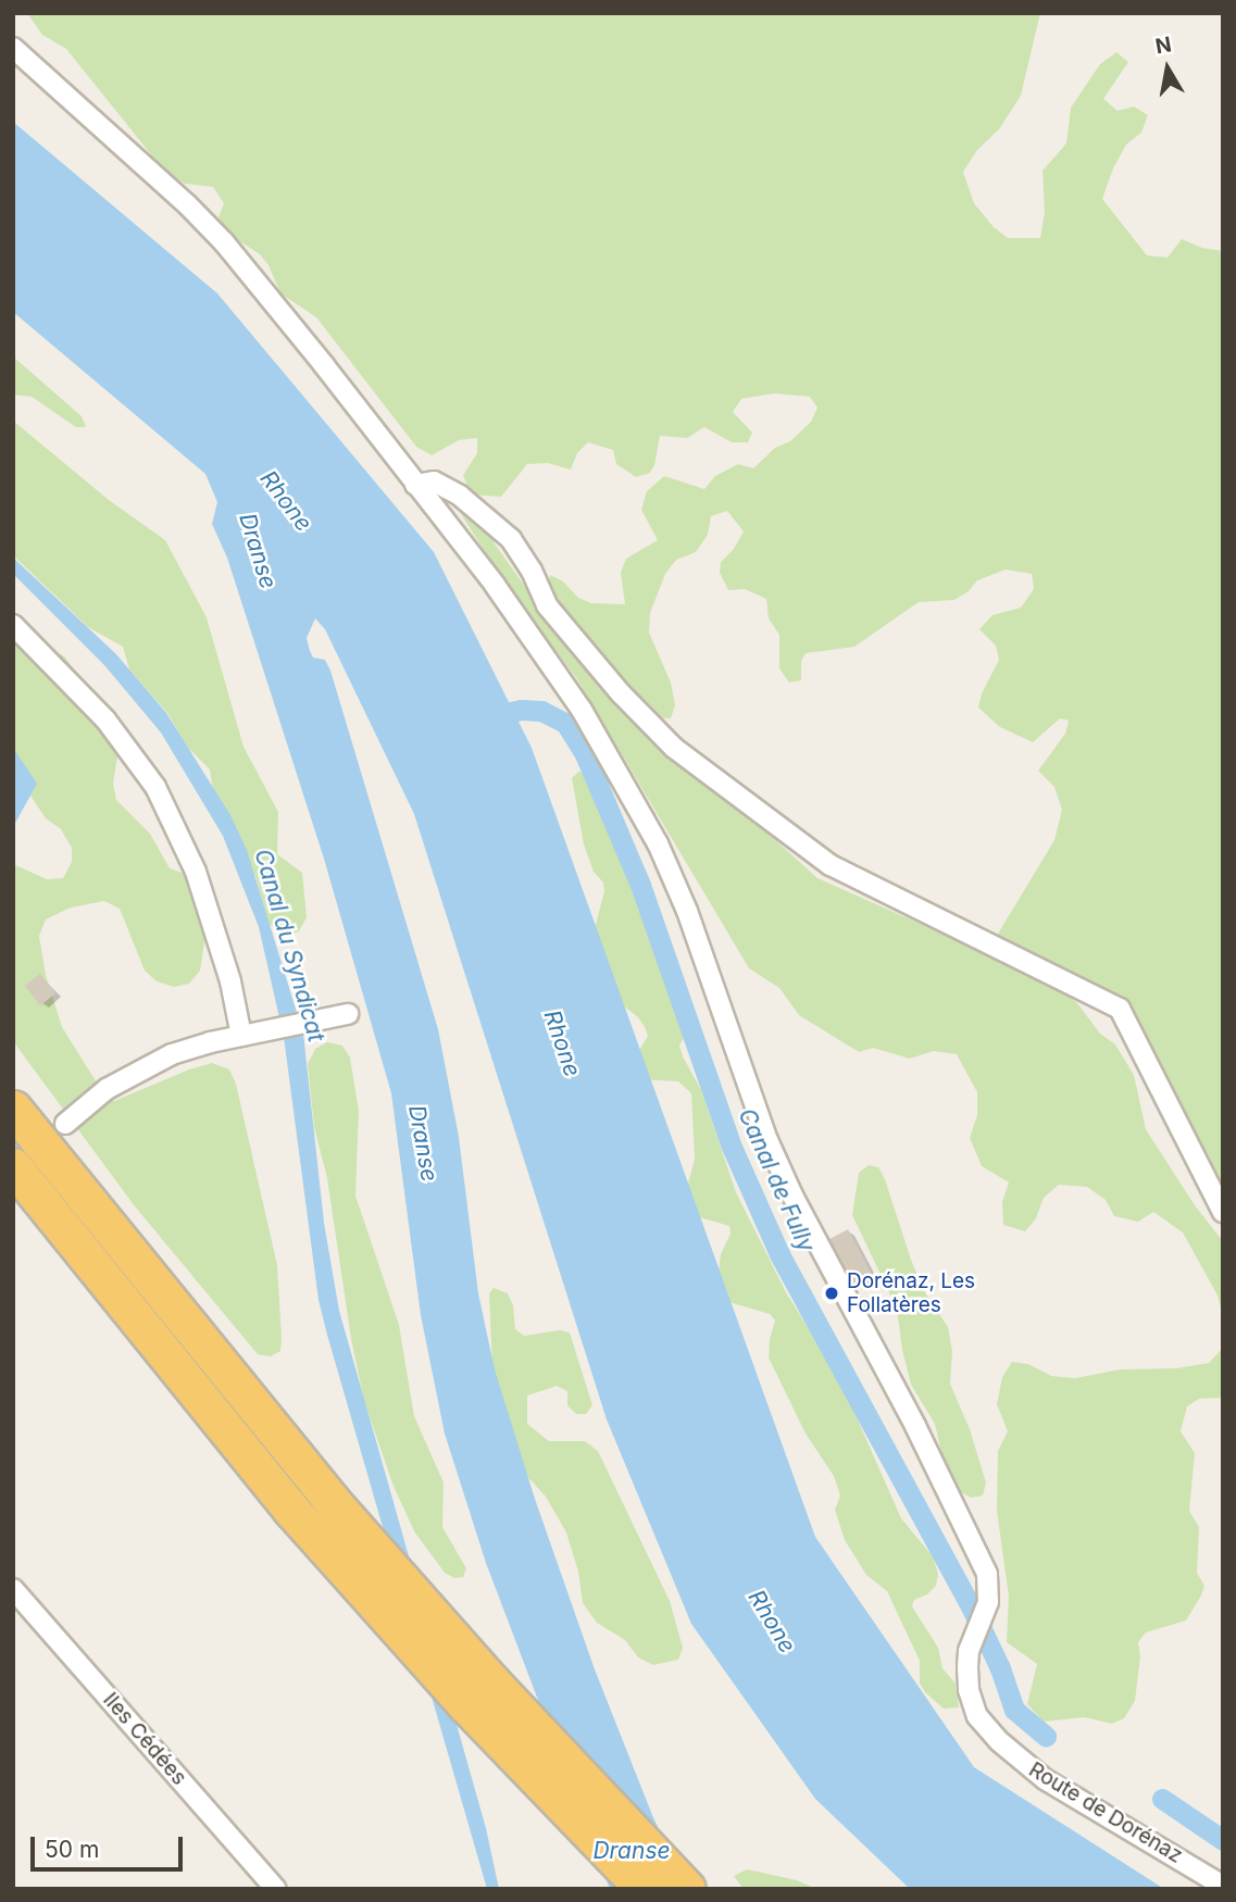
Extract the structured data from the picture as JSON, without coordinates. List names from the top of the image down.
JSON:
{
  "streets": {
    "street": ["Iles Cédées", "Route de Dorénaz"]
  },
  "water": [
    "Rhone",
    "Dranse",
    "Canal du Syndicat",
    "Canal de Fully"
  ],
  "places": ["Dorénaz, Les Follatères"],
  "scale_bar": "50 m",
  "north": "top"
}
